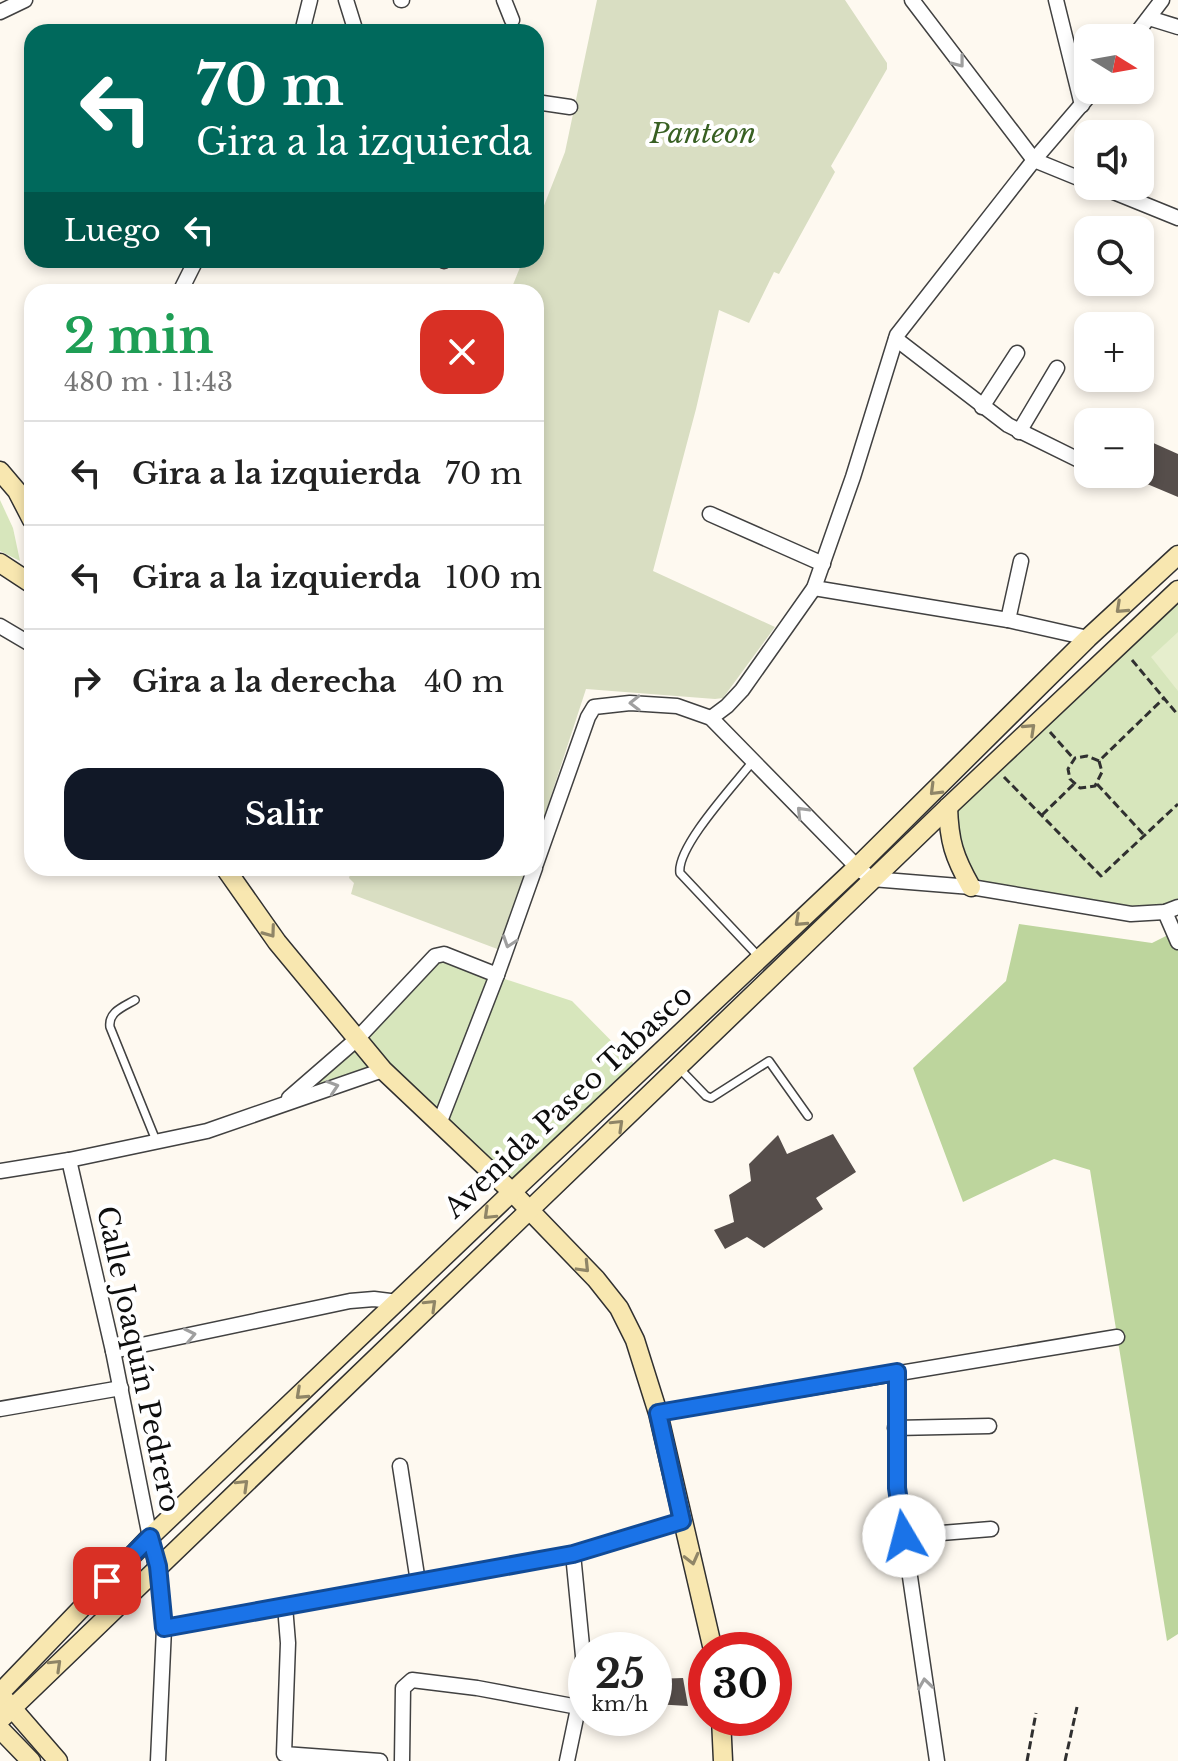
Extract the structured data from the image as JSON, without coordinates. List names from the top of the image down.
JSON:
{
  "streets": {
    "main road": ["Avenida Paseo Tabasco"],
    "street": ["Calle Joaquín Pedrero"]
  },
  "crossings": [
    ["Avenida Paseo Tabasco", "Calle Joaquín Pedrero"]
  ],
  "parks": ["Panteon"],
  "north": "right",
  "page": {
    "map_buttons": ["+", "−"],
    "turn": ["70 m", "Gira a la izquierda"],
    "then": "Luego",
    "heading": ["2 min", "480 m · 11:43"],
    "list": [
      {
        "name": "Gira a la izquierda",
        "value": "70 m"
      },
      {
        "name": "Gira a la izquierda",
        "value": "100 m"
      },
      {
        "name": "Gira a la derecha",
        "value": "40 m"
      }
    ],
    "buttons": "Salir",
    "speed": "25 km/h",
    "limit": "30"
  }
}
